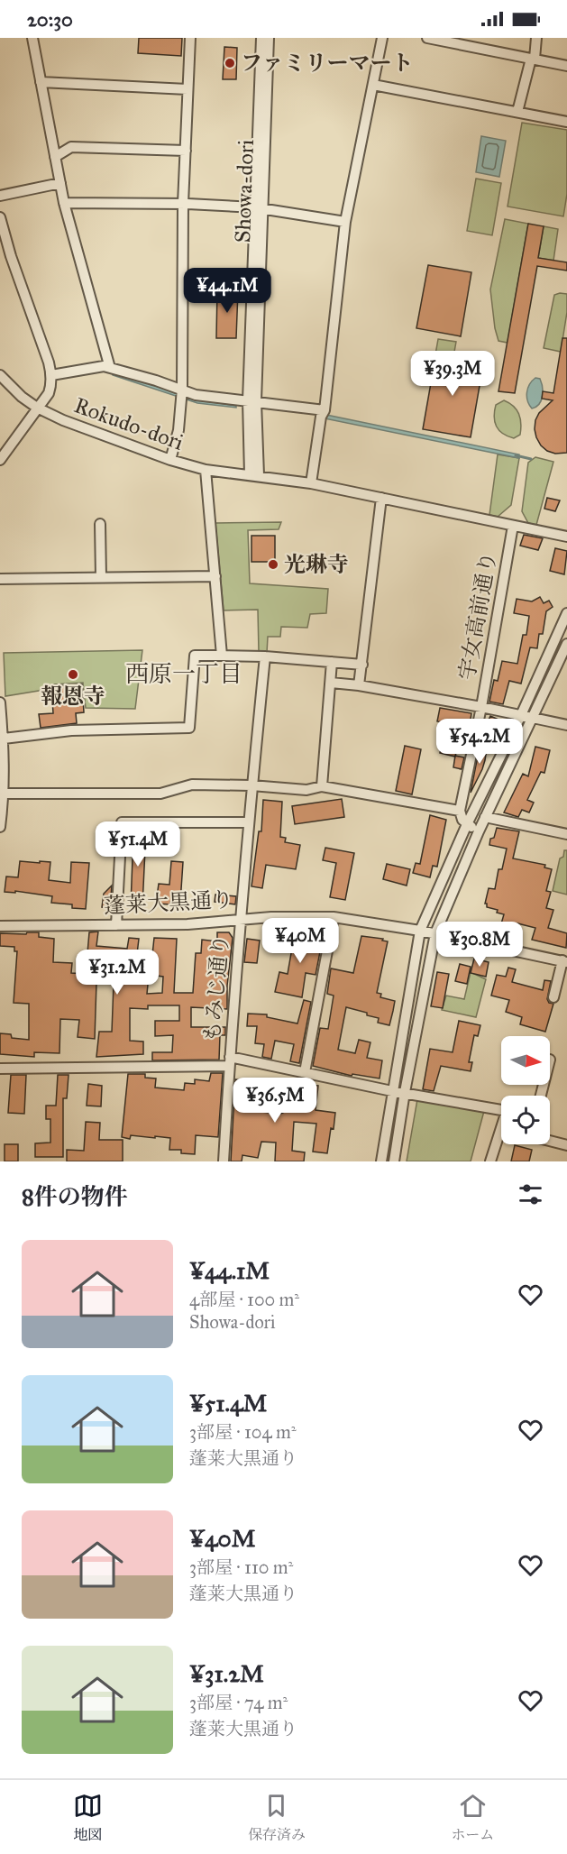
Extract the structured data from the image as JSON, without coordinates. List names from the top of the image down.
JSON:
{
  "streets": {
    "street": [
      "Showa-dori",
      "Rokudo-dori",
      "宇女高前通り",
      "蓬莱大黒通り",
      "もみじ通り"
    ]
  },
  "crossings": [
    ["Showa-dori", "Rokudo-dori"],
    ["Rokudo-dori", "宇女高前通り"],
    ["蓬莱大黒通り", "もみじ通り"]
  ],
  "districts": ["西原一丁目"],
  "places": ["ファミリーマート", "光琳寺", "報恩寺"],
  "north": "right",
  "page": {
    "status": "20:30",
    "price": [
      "¥44.1M",
      "¥39.3M",
      "¥54.2M",
      "¥51.4M",
      "¥40M",
      "¥30.8M",
      "¥31.2M",
      "¥36.5M"
    ],
    "heading": "8件の物件",
    "list": [
      {
        "name": "¥44.1M",
        "note": "4部屋 · 100 m² · Showa-dori"
      },
      {
        "name": "¥51.4M",
        "note": "3部屋 · 104 m² · 蓬莱大黒通り"
      },
      {
        "name": "¥40M",
        "note": "3部屋 · 110 m² · 蓬莱大黒通り"
      },
      {
        "name": "¥31.2M",
        "note": "3部屋 · 74 m² · 蓬莱大黒通り"
      }
    ],
    "tabs": ["地図", "保存済み", "ホーム"]
  }
}
